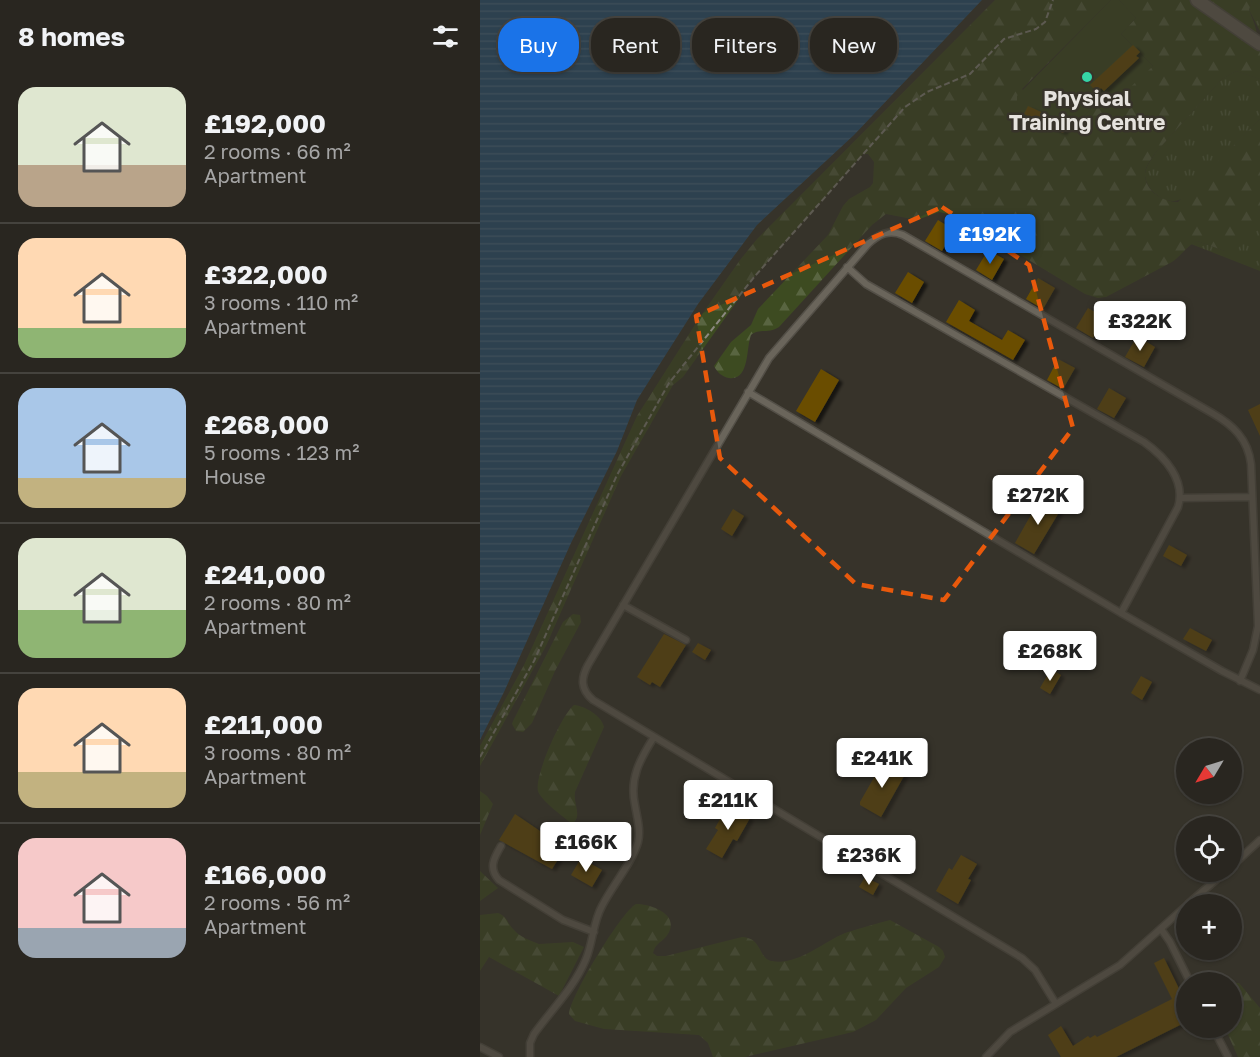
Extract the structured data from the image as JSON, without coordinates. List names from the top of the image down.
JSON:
{
  "places": ["Physical Training Centre"],
  "north": "bottom left",
  "page": {
    "heading": "8 homes",
    "chip": [
      "Buy",
      "Rent",
      "Filters",
      "New"
    ],
    "list": [
      {
        "name": "£192,000",
        "note": "2 rooms · 66 m² · Apartment"
      },
      {
        "name": "£322,000",
        "note": "3 rooms · 110 m² · Apartment"
      },
      {
        "name": "£268,000",
        "note": "5 rooms · 123 m² · House"
      },
      {
        "name": "£241,000",
        "note": "2 rooms · 80 m² · Apartment"
      },
      {
        "name": "£211,000",
        "note": "3 rooms · 80 m² · Apartment"
      },
      {
        "name": "£166,000",
        "note": "2 rooms · 56 m² · Apartment"
      }
    ],
    "price": [
      "£192K",
      "£322K",
      "£272K",
      "£268K",
      "£241K",
      "£211K",
      "£166K",
      "£236K"
    ],
    "map_buttons": ["+", "−"]
  }
}
